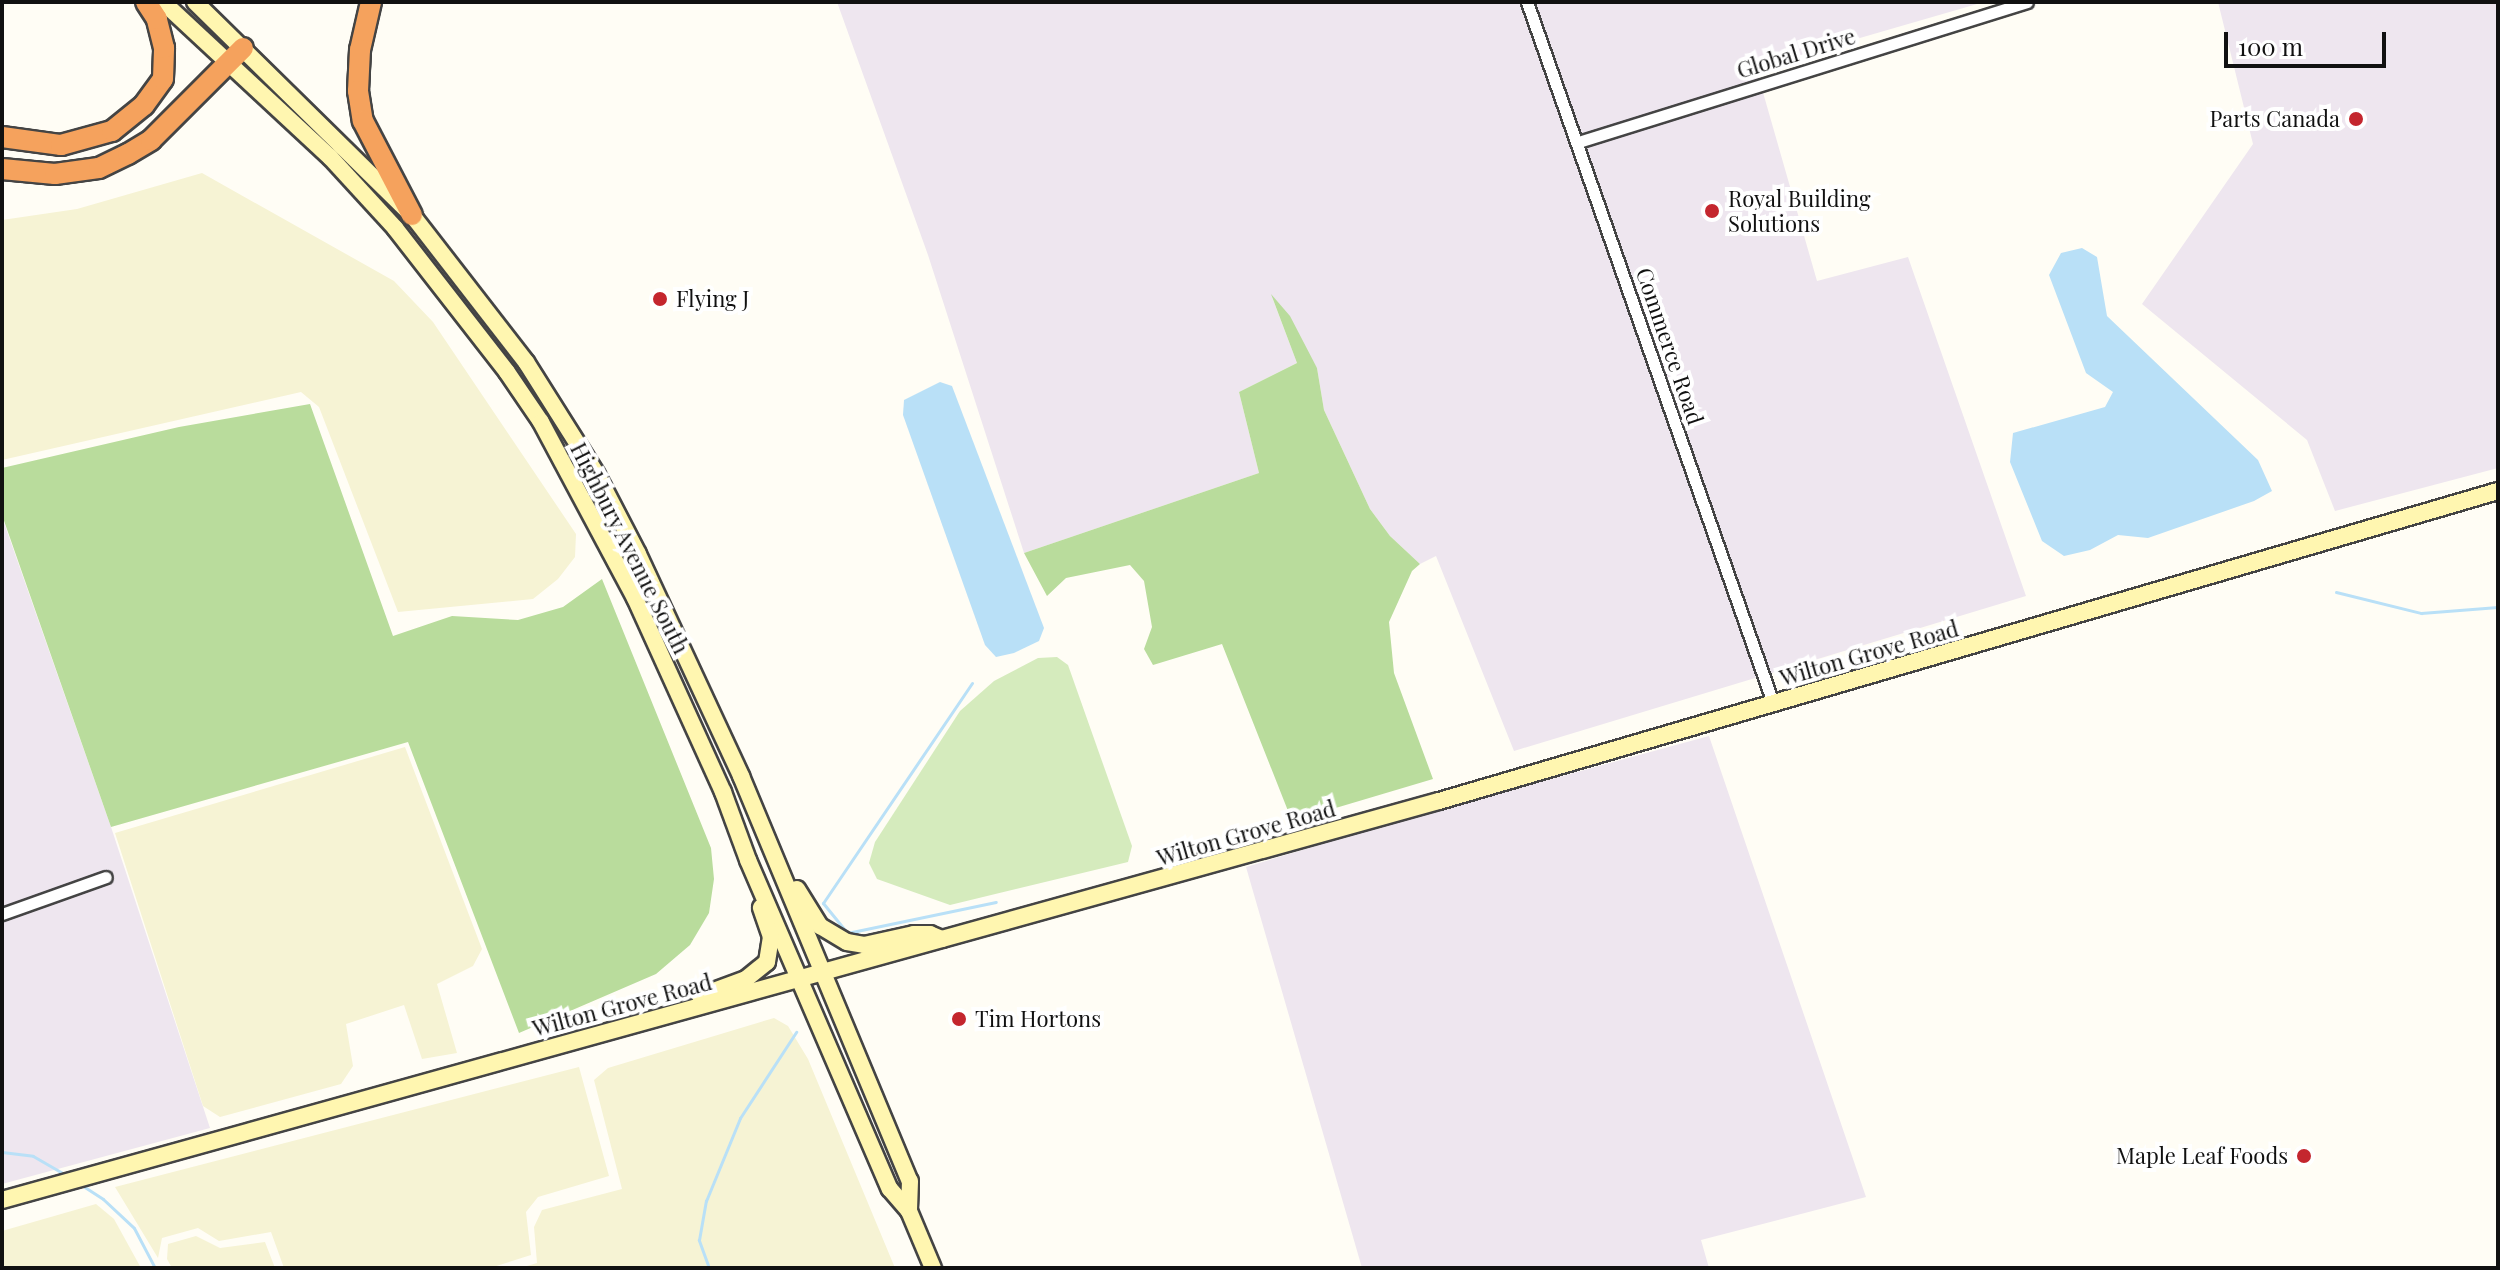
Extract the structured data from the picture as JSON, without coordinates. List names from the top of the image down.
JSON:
{
  "streets": {
    "main road": ["Highbury Avenue South", "Wilton Grove Road"],
    "street": ["Global Drive", "Commerce Road"]
  },
  "crossings": [
    ["Global Drive", "Commerce Road"],
    ["Commerce Road", "Wilton Grove Road"],
    ["Highbury Avenue South", "Wilton Grove Road"]
  ],
  "places": [
    "Parts Canada",
    "Royal Building Solutions",
    "Flying J",
    "Tim Hortons",
    "Maple Leaf Foods"
  ],
  "scale_bar": "100 m"
}
